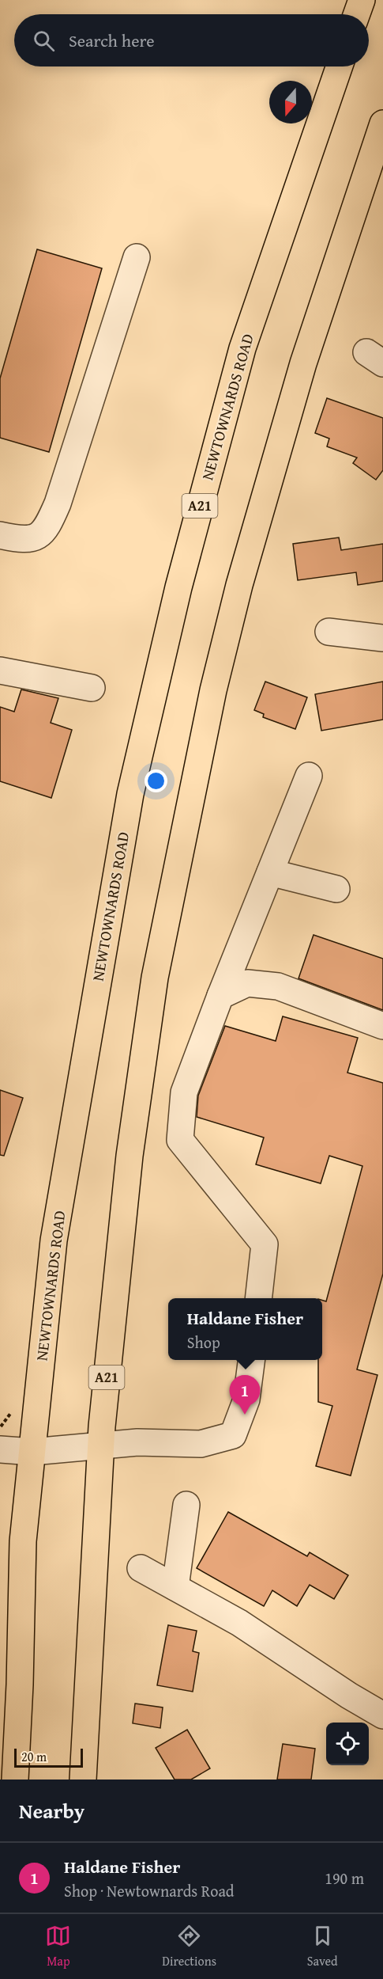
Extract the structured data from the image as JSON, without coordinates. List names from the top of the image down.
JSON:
{
  "streets": {
    "highway": ["NEWTOWNARDS ROAD", "A21"]
  },
  "scale_bar": "20 m",
  "north": "bottom",
  "page": {
    "search": "Search here",
    "popup": ["Haldane Fisher", "Shop"],
    "pins": "1",
    "scale": "20 m",
    "heading": "Nearby",
    "list": [
      {
        "mark": "1",
        "name": "Haldane Fisher",
        "note": "Shop · Newtownards Road",
        "value": "190 m"
      }
    ],
    "nav": ["Map", "Directions", "Saved"]
  }
}
